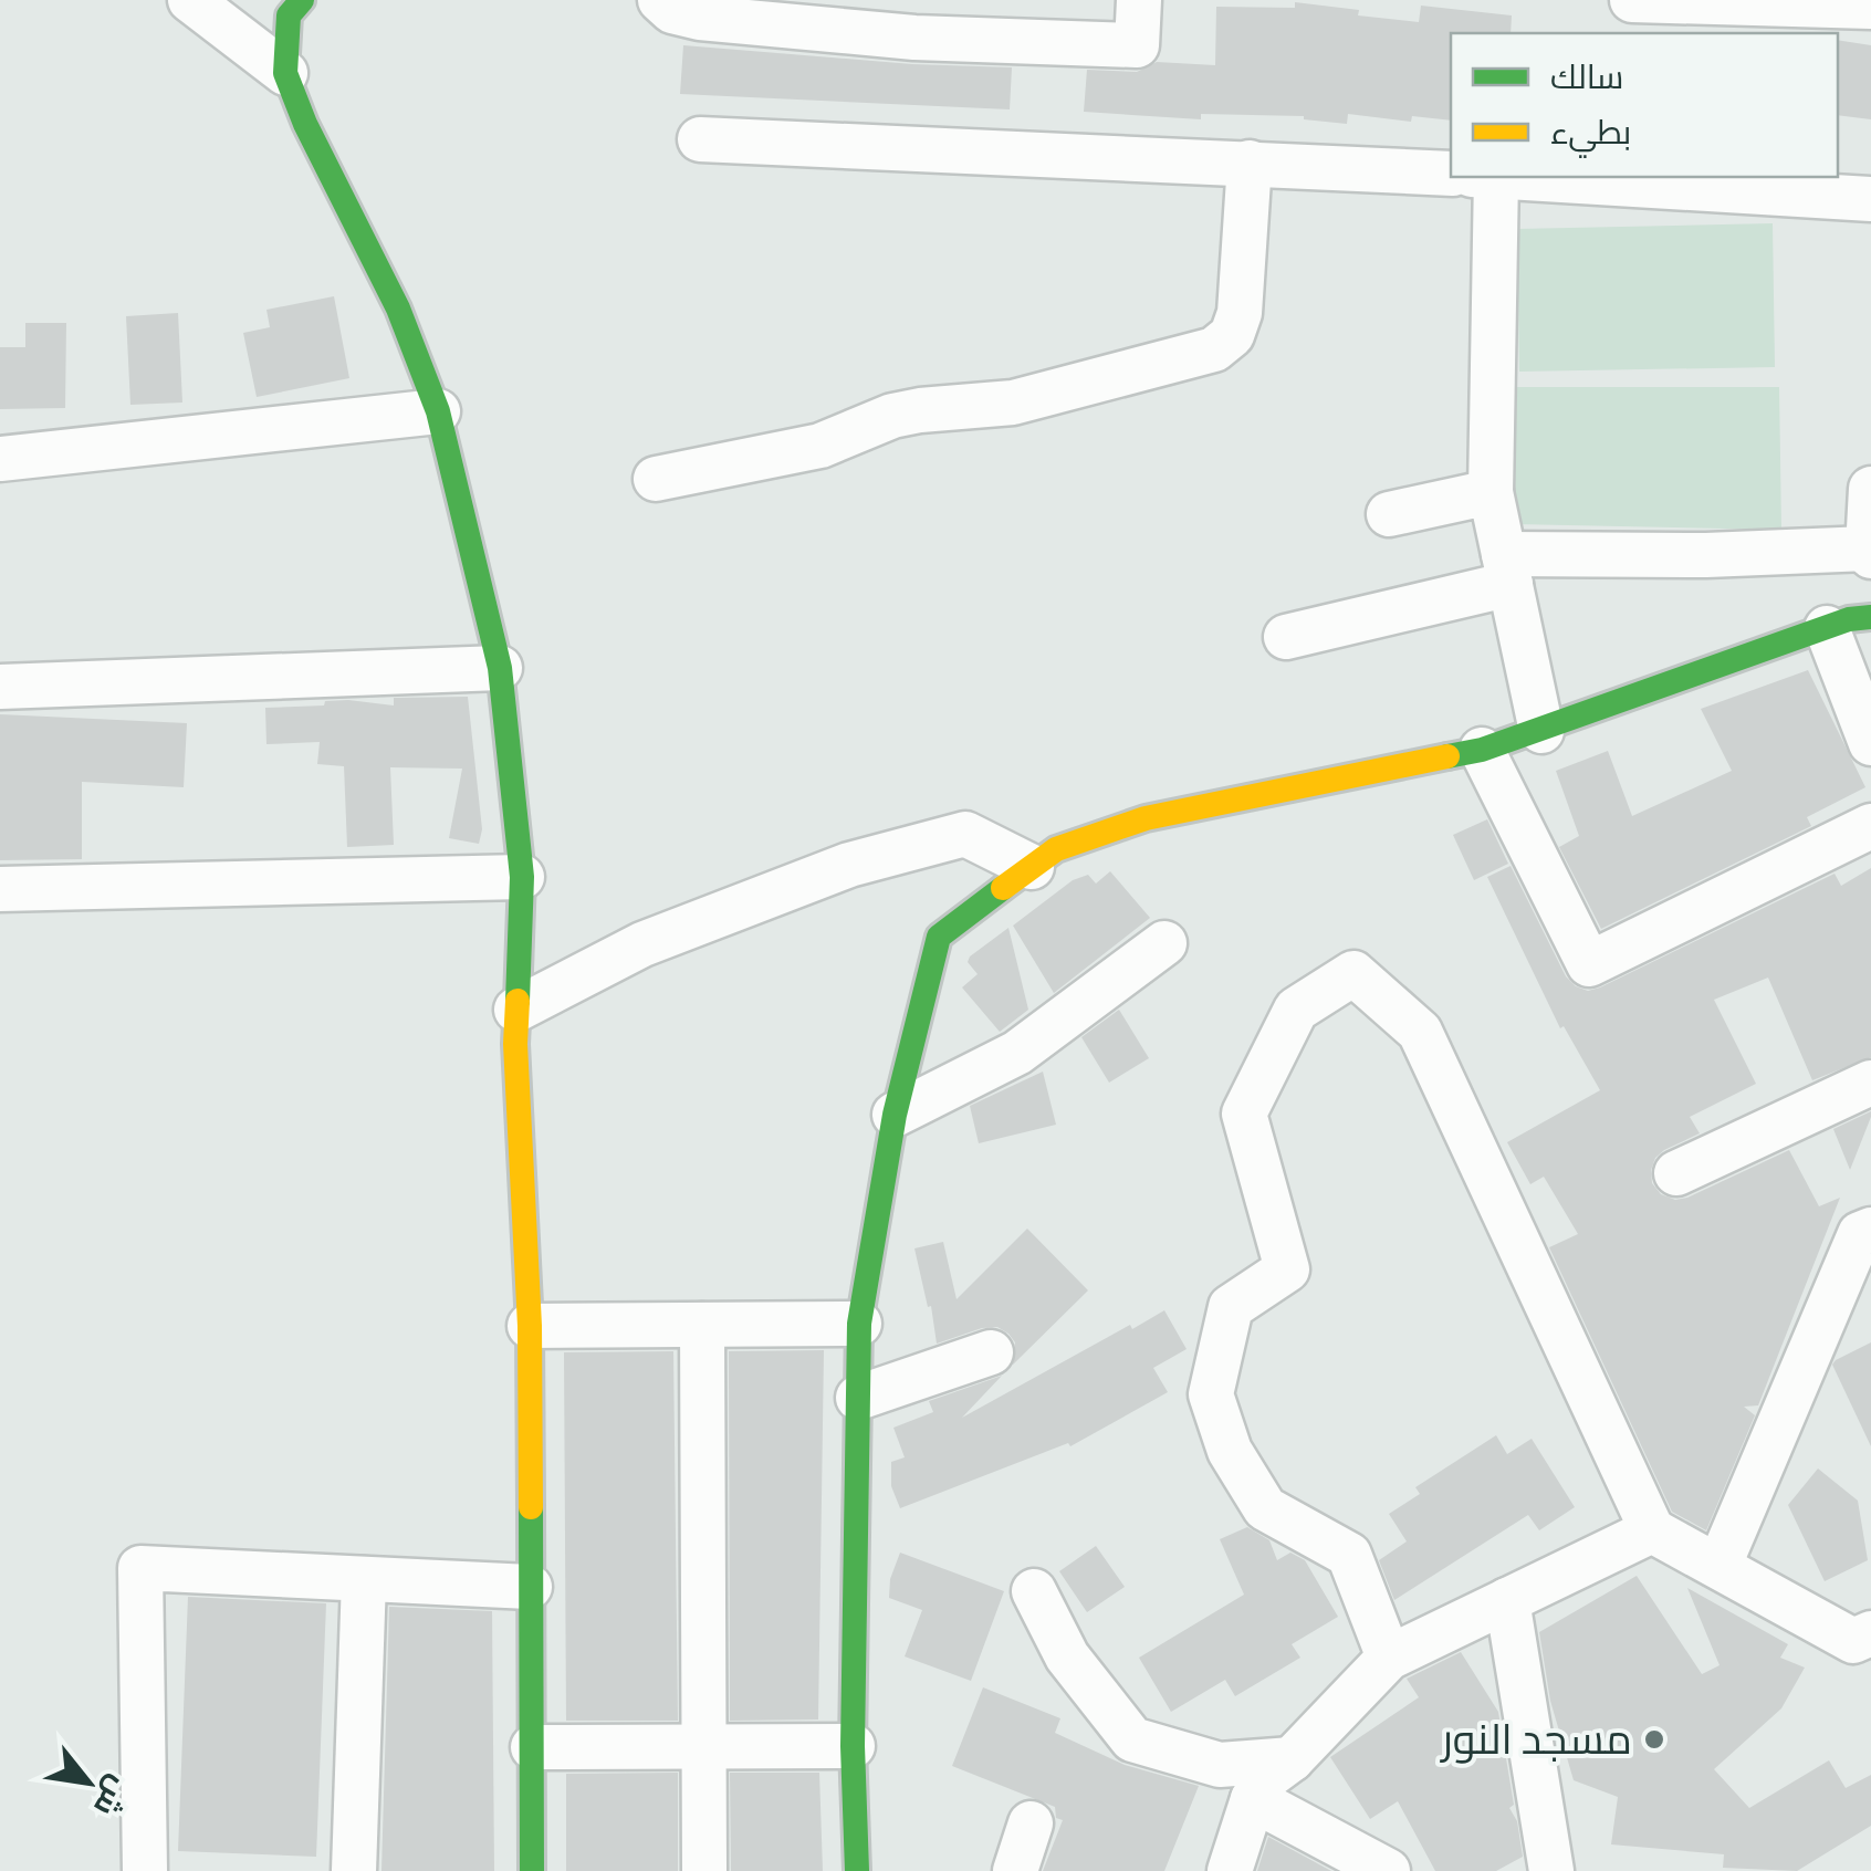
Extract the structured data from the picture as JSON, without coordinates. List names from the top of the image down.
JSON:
{
  "places": ["مسجد النور"],
  "legend": ["سالك", "بطيء"],
  "north": "bottom right"
}
